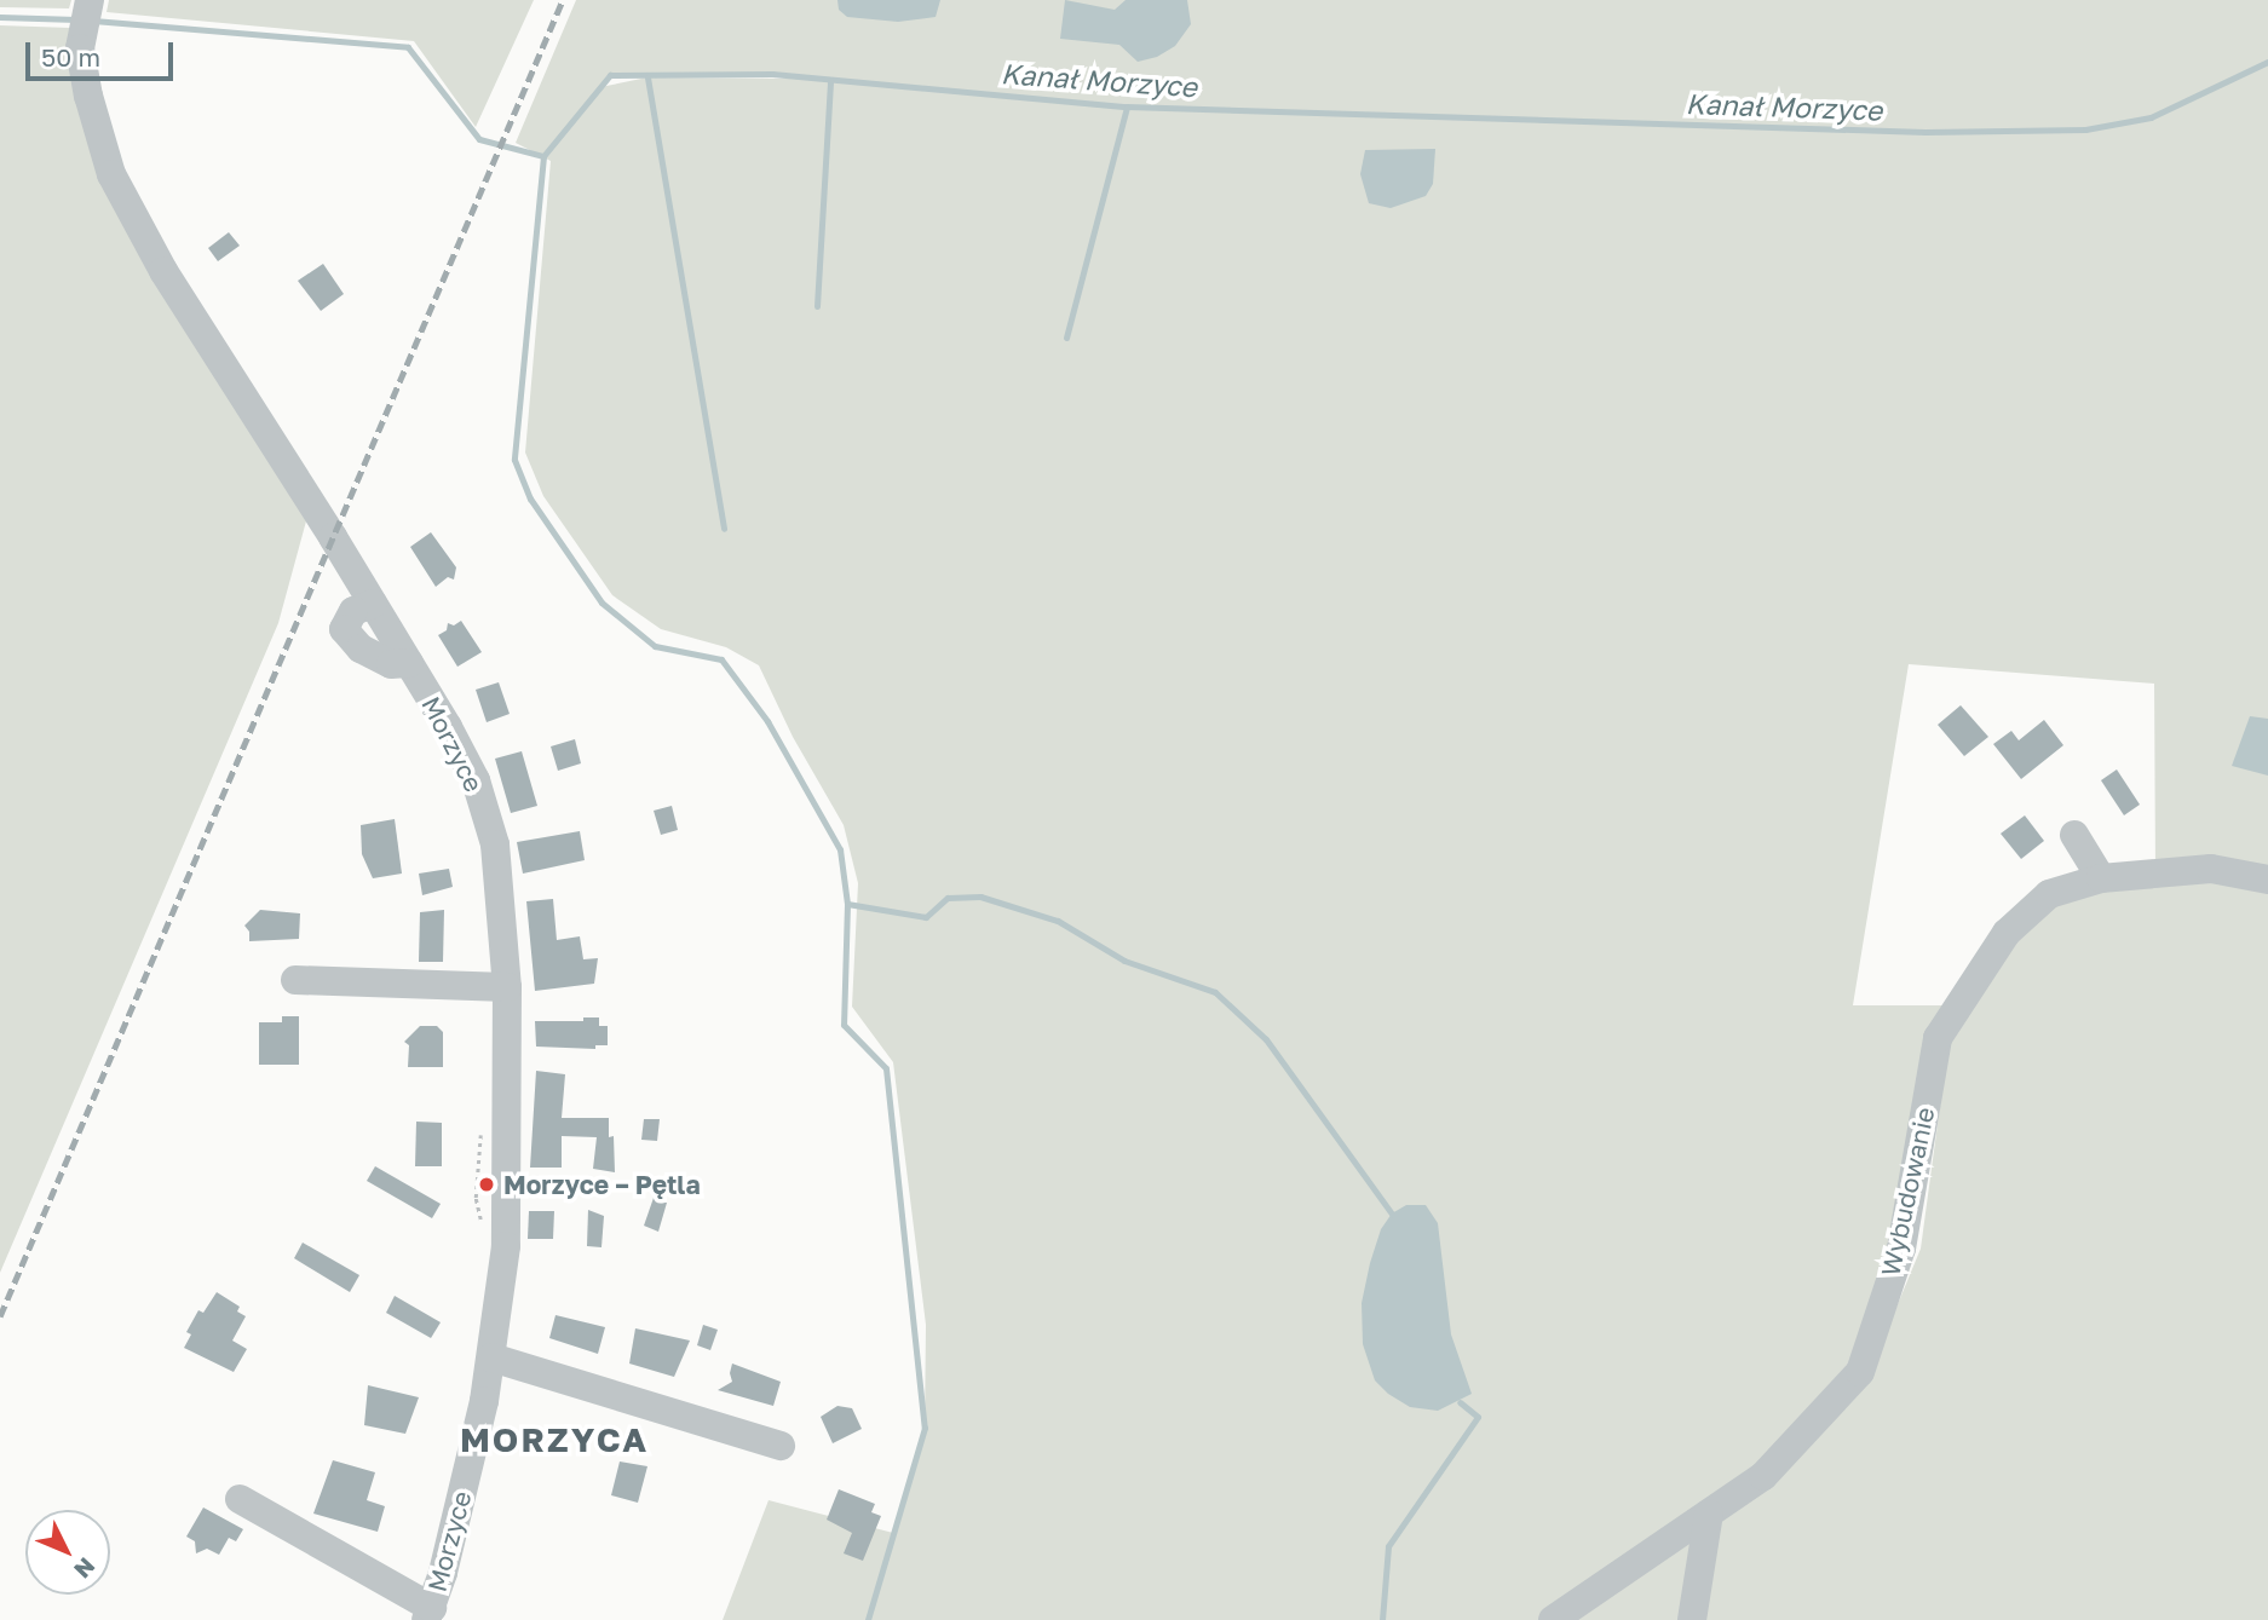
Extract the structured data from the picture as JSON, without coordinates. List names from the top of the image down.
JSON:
{
  "streets": {
    "street": ["Morzyce", "Wybudowanie"]
  },
  "districts": ["MORZYCA"],
  "water": ["Kanał Morzyce"],
  "places": ["Morzyce – Pętla"],
  "scale_bar": "50 m",
  "north": "bottom right"
}
